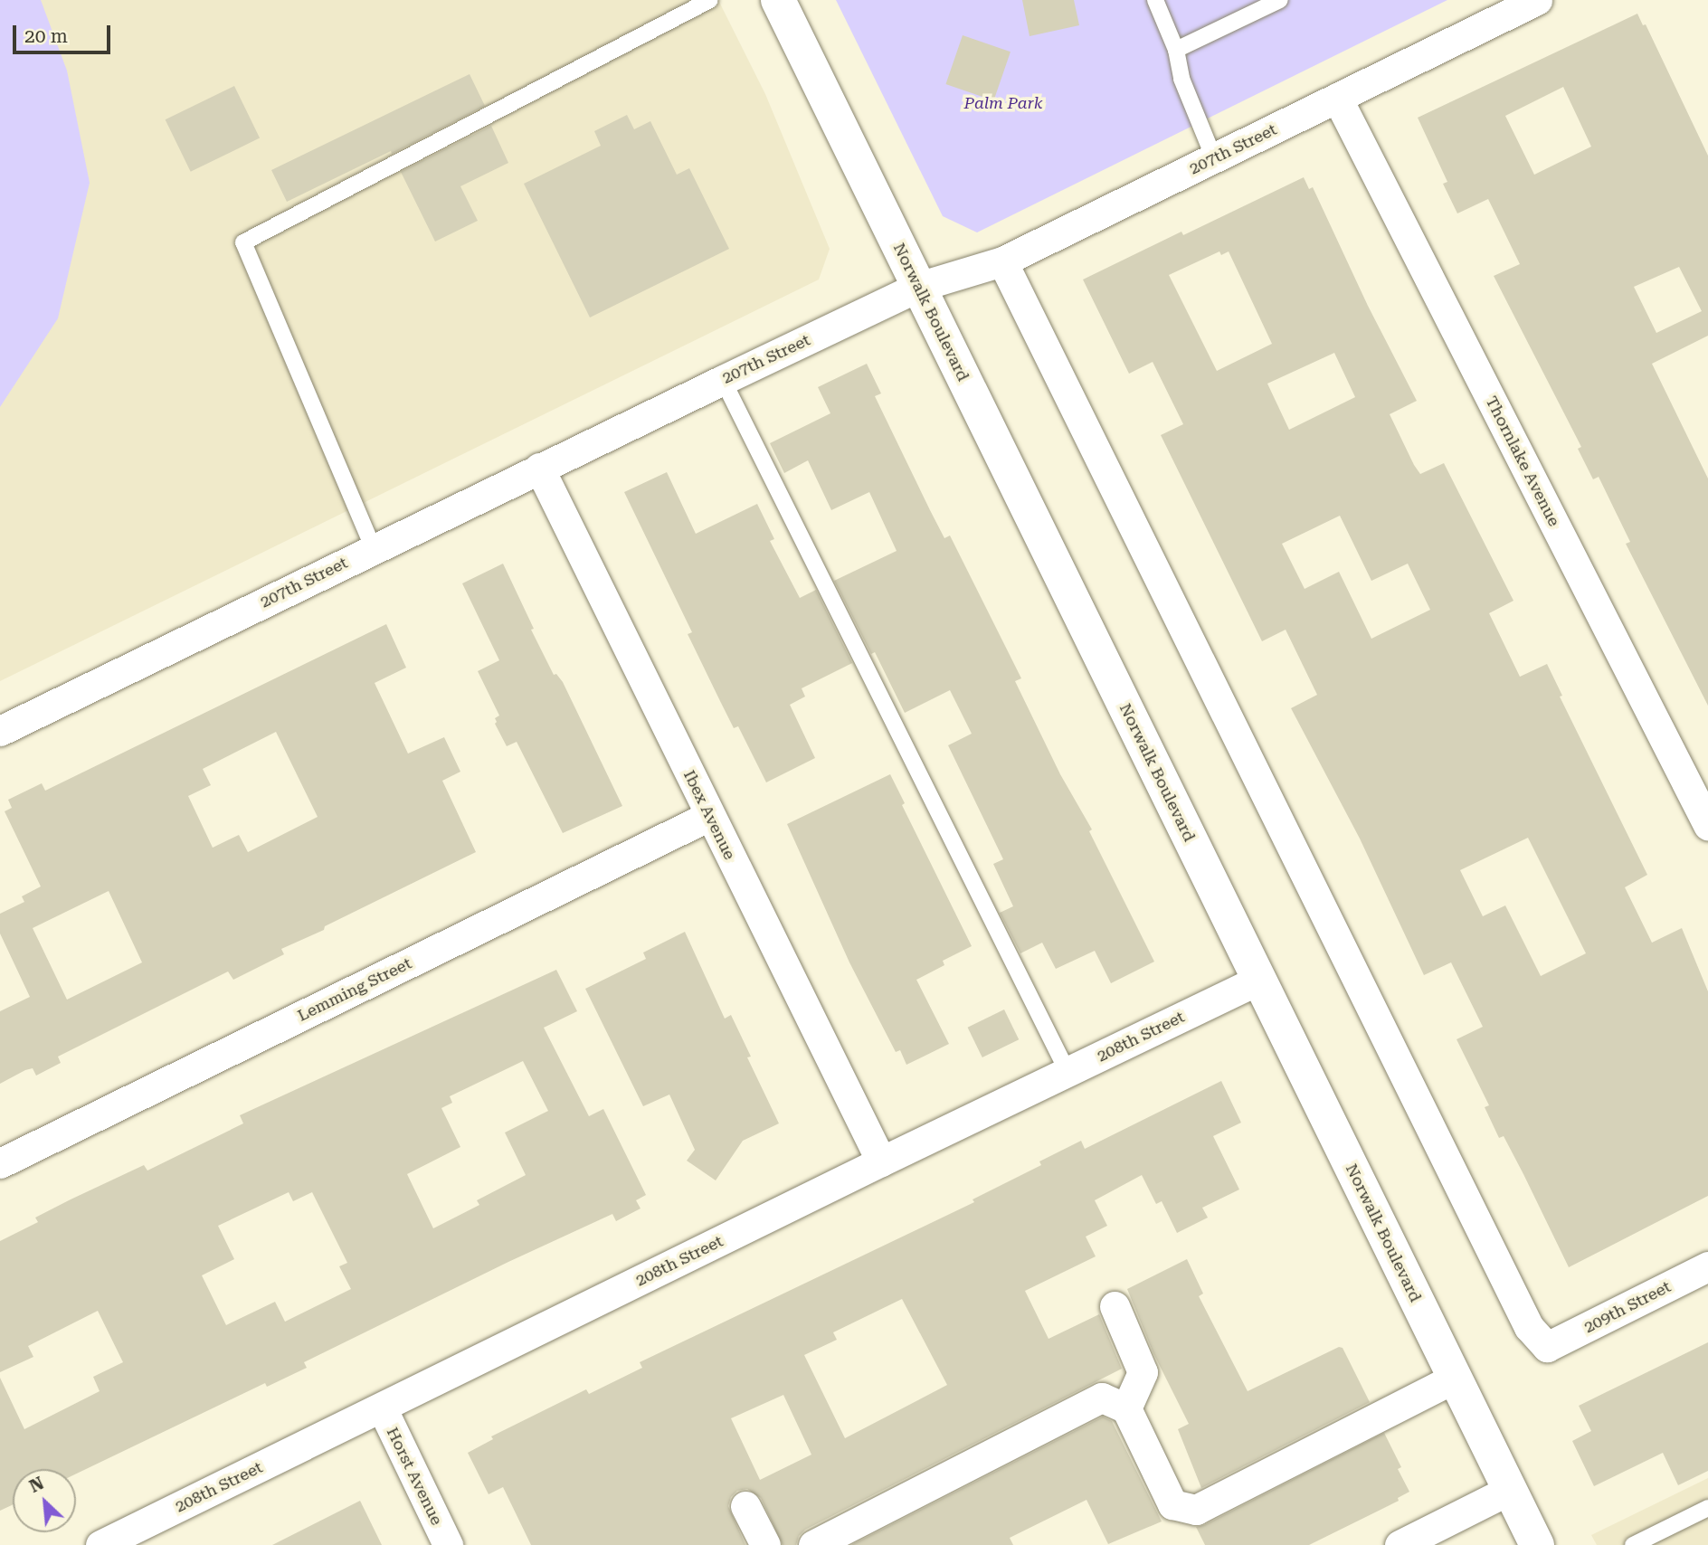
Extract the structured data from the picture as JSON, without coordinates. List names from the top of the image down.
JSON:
{
  "streets": {
    "main road": ["Norwalk Boulevard"],
    "street": [
      "207th Street",
      "Thornlake Avenue",
      "Ibex Avenue",
      "Lemming Street",
      "208th Street",
      "209th Street",
      "Horst Avenue"
    ]
  },
  "crossings": [
    ["207th Street", "Norwalk Boulevard"],
    ["207th Street", "Thornlake Avenue"],
    ["207th Street", "Ibex Avenue"],
    ["207th Street", "209th Street"],
    ["Norwalk Boulevard", "208th Street"],
    ["Ibex Avenue", "Lemming Street"],
    ["Ibex Avenue", "208th Street"],
    ["208th Street", "Horst Avenue"]
  ],
  "parks": ["Palm Park"],
  "scale_bar": "20 m",
  "north": "top left"
}
